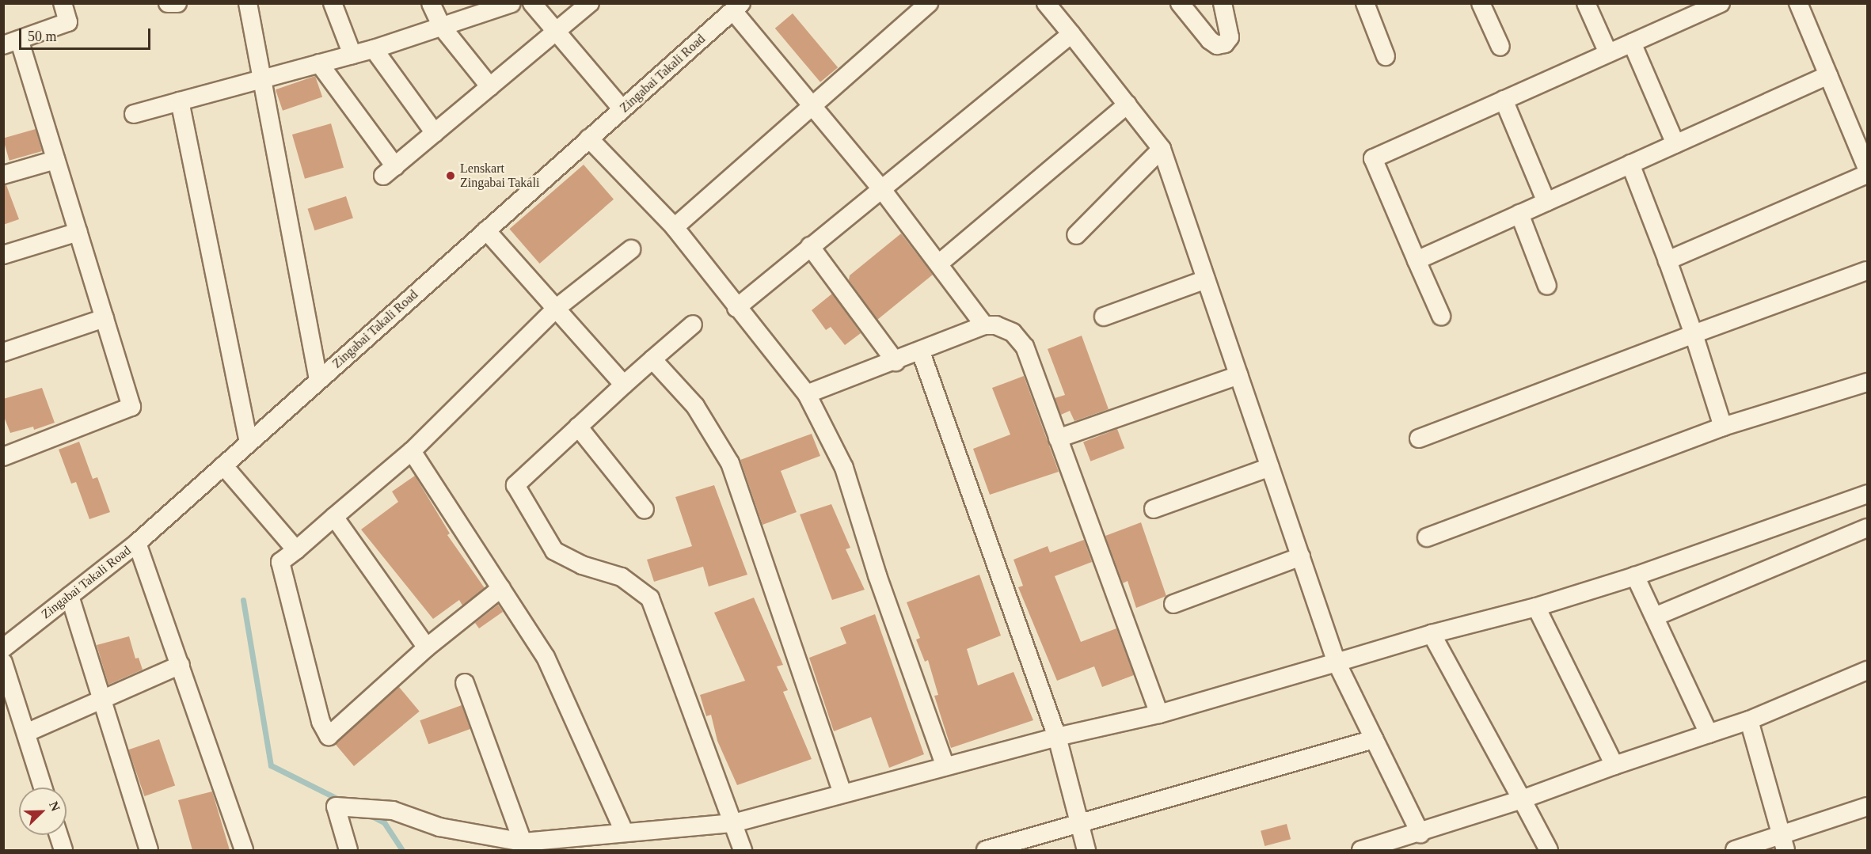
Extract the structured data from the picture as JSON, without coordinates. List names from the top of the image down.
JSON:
{
  "streets": {
    "street": ["Zingabai Takali Road"]
  },
  "places": ["Lenskart Zingabai Takali"],
  "scale_bar": "50 m",
  "north": "top right"
}
